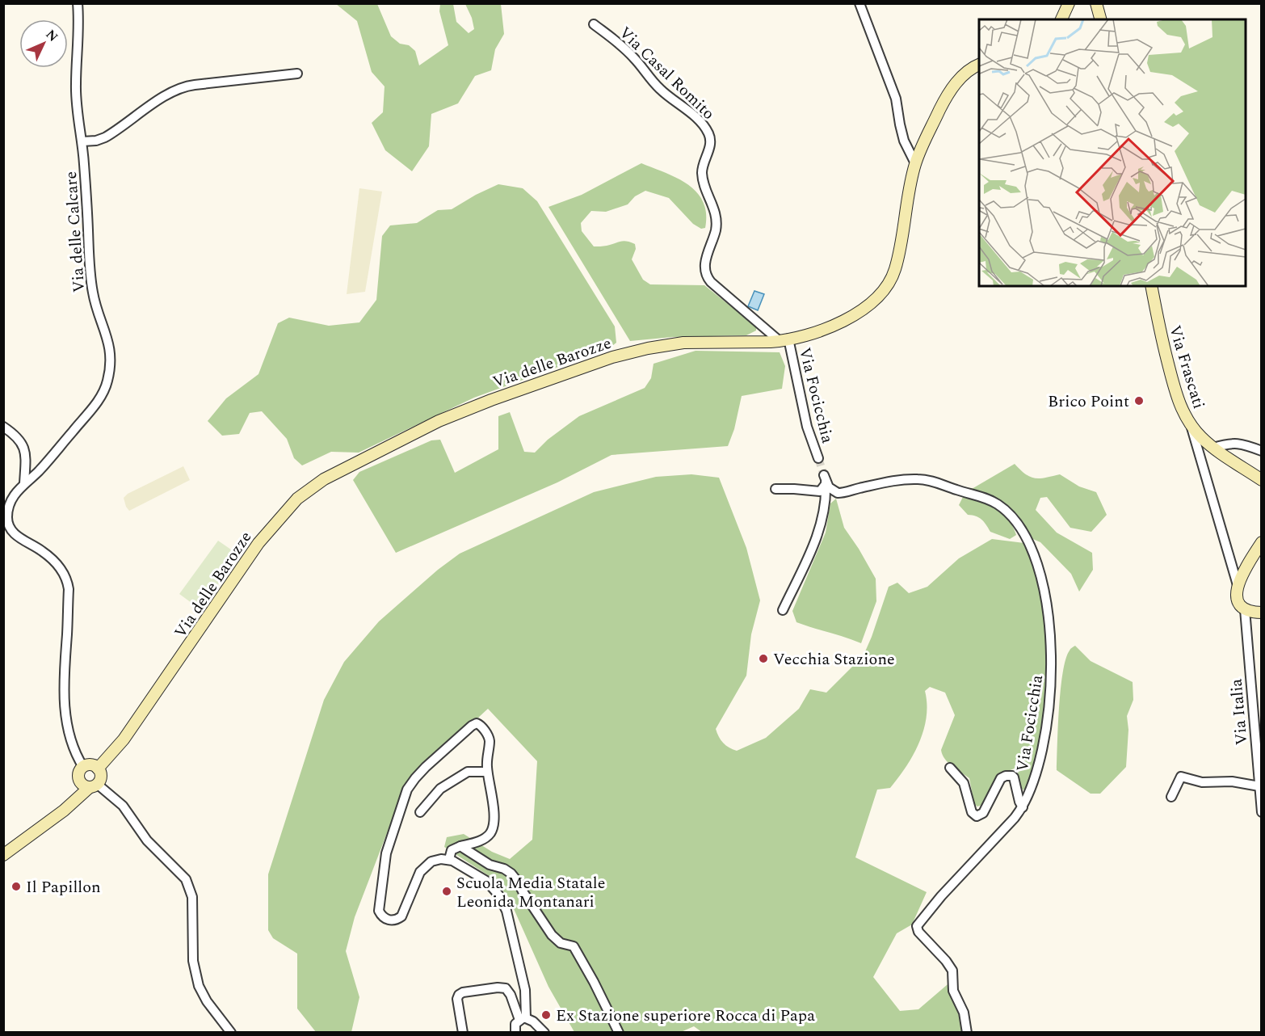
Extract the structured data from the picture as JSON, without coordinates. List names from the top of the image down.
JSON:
{
  "streets": {
    "main road": ["Via delle Barozze", "Via Frascati"],
    "street": [
      "Via Casal Romito",
      "Via delle Calcare",
      "Via Focicchia",
      "Via Italia"
    ]
  },
  "crossings": [
    ["Via Casal Romito", "Via delle Barozze"],
    ["Via Casal Romito", "Via Focicchia"],
    ["Via delle Barozze", "Via Focicchia"]
  ],
  "places": [
    "Brico Point",
    "Vecchia Stazione",
    "Il Papillon",
    "Scuola Media Statale Leonida Montanari",
    "Ex Stazione superiore Rocca di Papa"
  ],
  "north": "top right"
}
